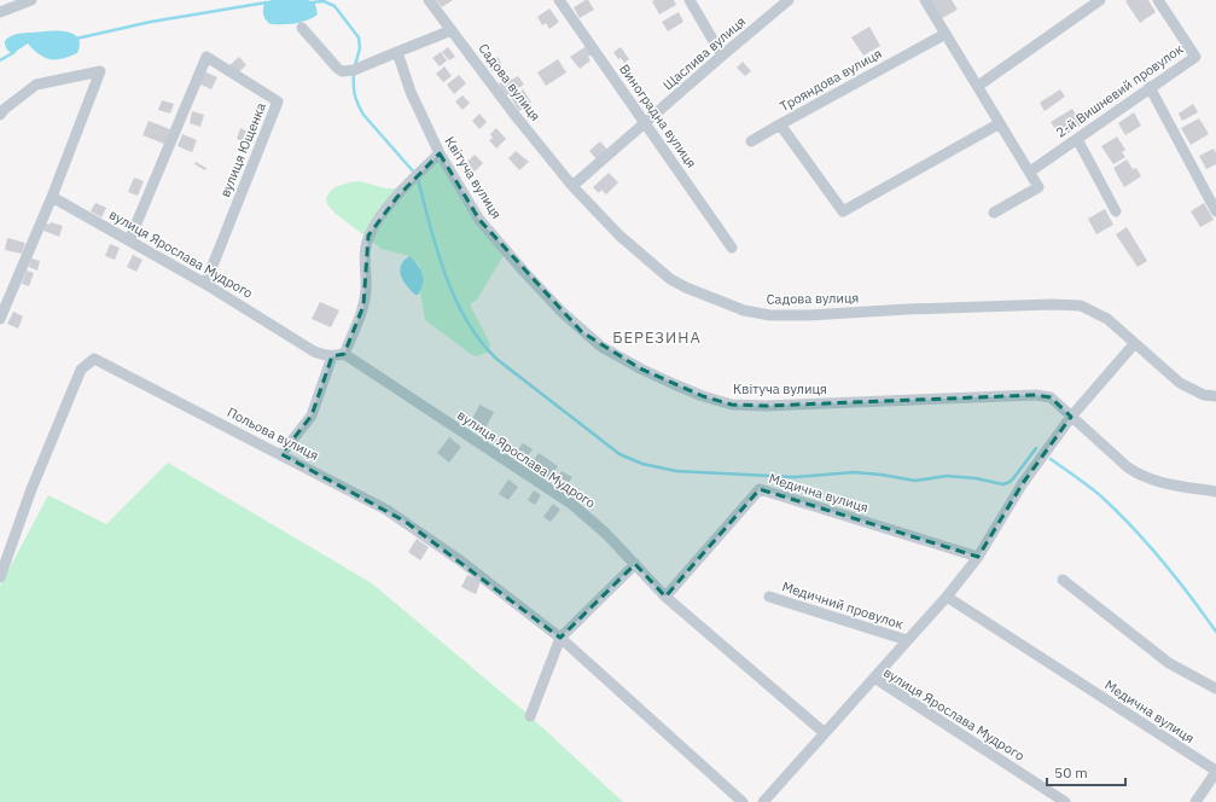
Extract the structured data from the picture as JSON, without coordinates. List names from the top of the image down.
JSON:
{
  "streets": {
    "street": [
      "Щаслива вулиця",
      "Трояндова вулиця",
      "Садова вулиця",
      "2-й Вишневий провулок",
      "Виноградна вулиця",
      "вулиця Ющенка",
      "Квітуча вулиця",
      "вулиця Ярослава Мудрого",
      "Польова вулиця",
      "Медична вулиця",
      "Медичний провулок"
    ]
  },
  "crossings": [
    ["Щаслива вулиця", "Садова вулиця"],
    ["Щаслива вулиця", "Виноградна вулиця"],
    ["вулиця Ющенка", "вулиця Ярослава Мудрого"],
    ["вулиця Ярослава Мудрого", "Медична вулиця"]
  ],
  "districts": ["БЕРЕЗИНА"],
  "scale_bar": "50 m"
}
